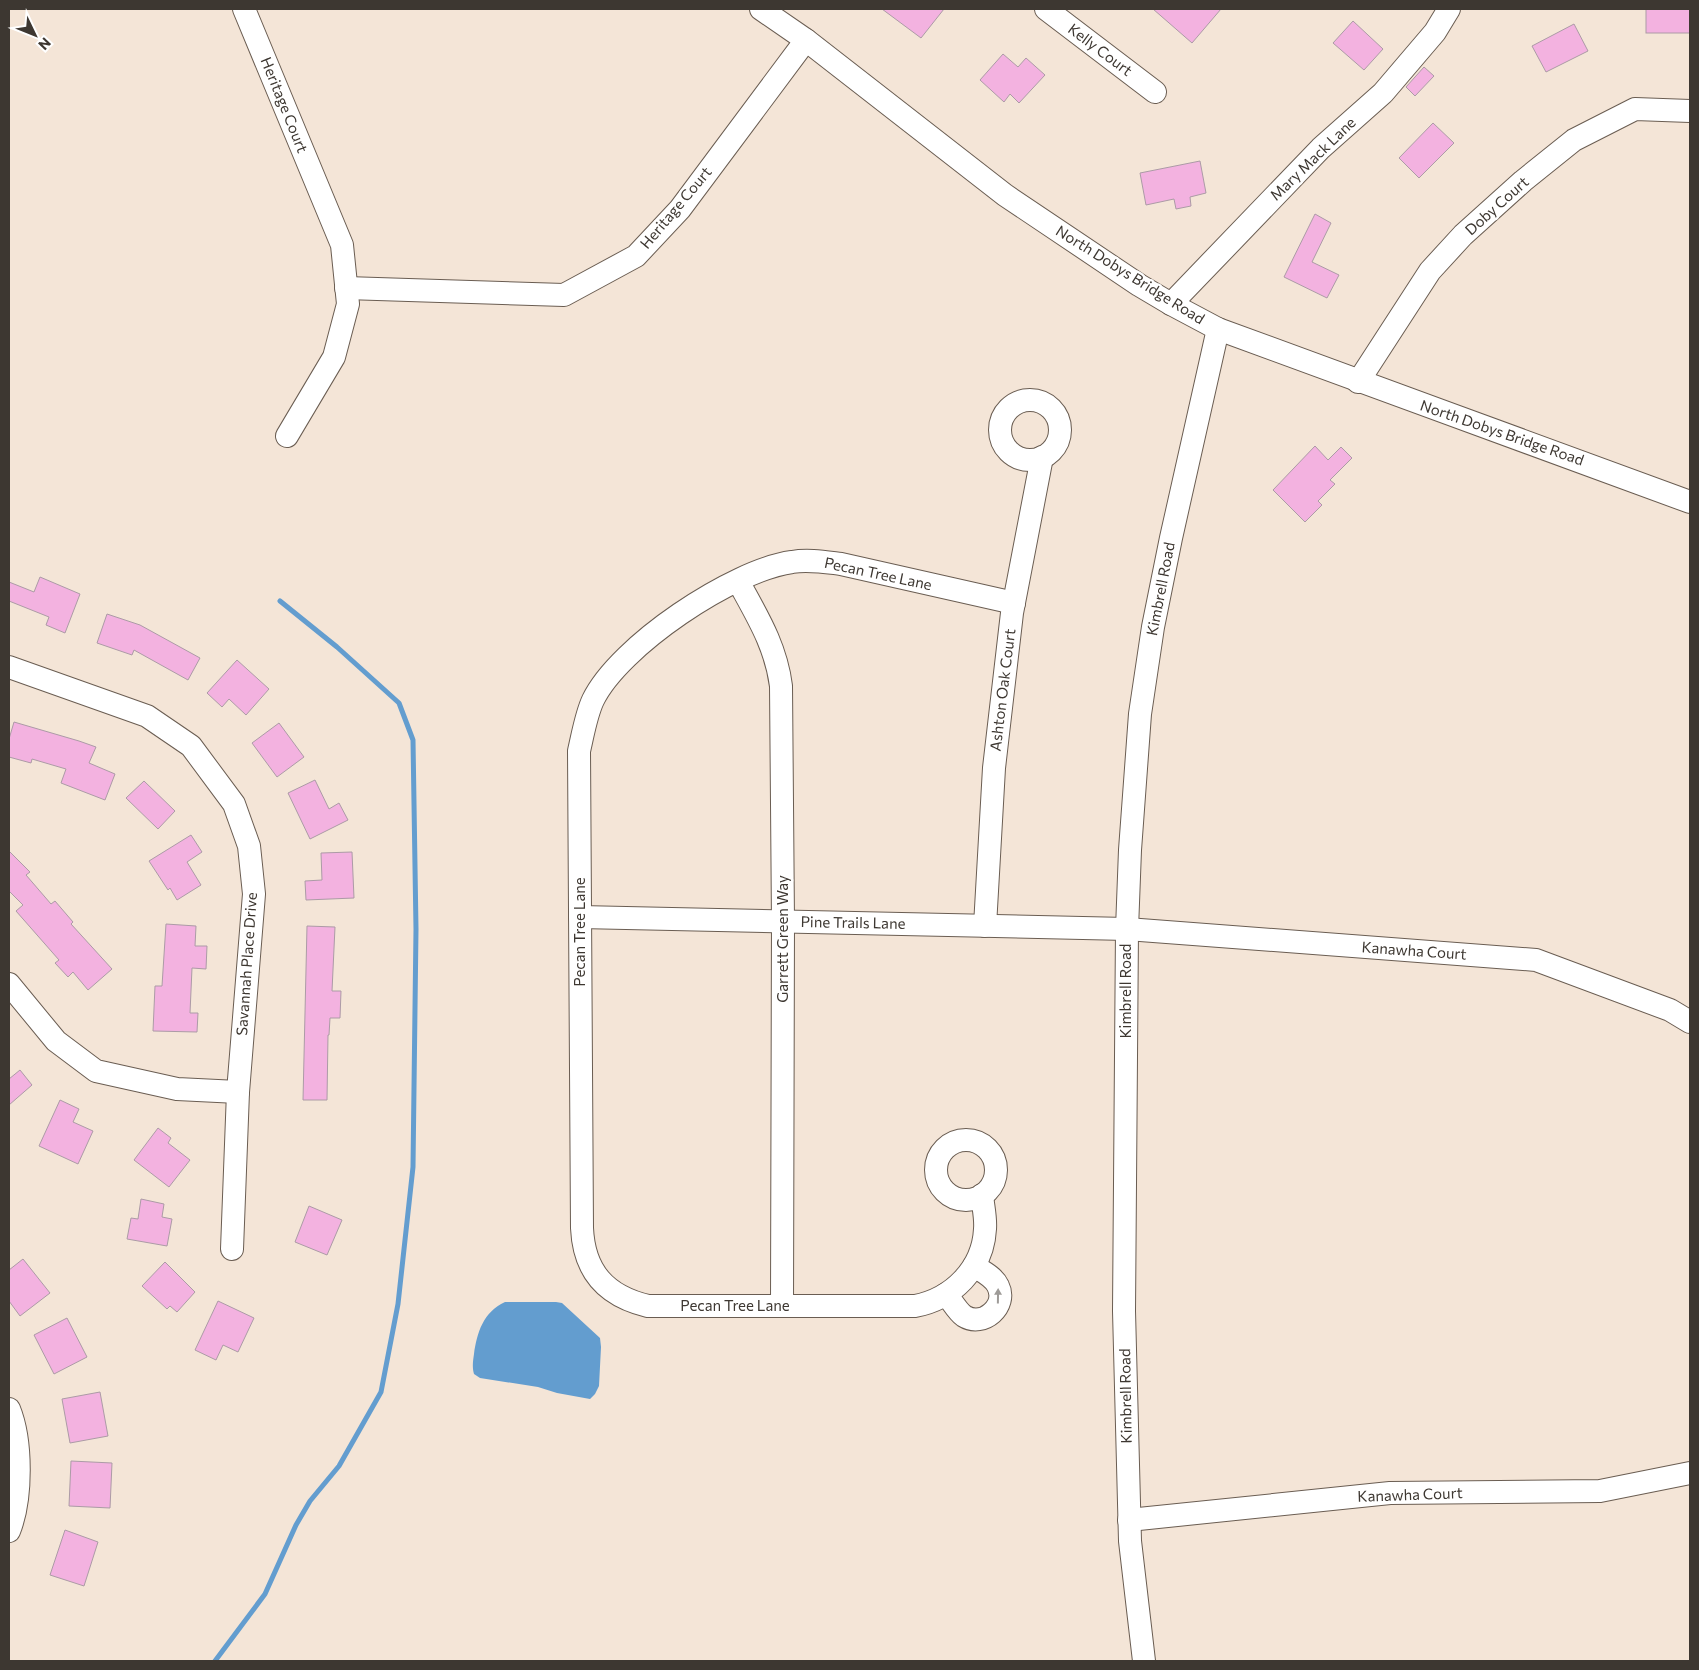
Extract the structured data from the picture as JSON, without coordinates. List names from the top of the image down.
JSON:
{
  "streets": {
    "street": [
      "Kelly Court",
      "Heritage Court",
      "Mary Mack Lane",
      "Doby Court",
      "North Dobys Bridge Road",
      "Pecan Tree Lane",
      "Kimbrell Road",
      "Ashton Oak Court",
      "Pine Trails Lane",
      "Garrett Green Way",
      "Kanawha Court",
      "Savannah Place Drive"
    ]
  },
  "crossings": [
    ["Heritage Court", "North Dobys Bridge Road"],
    ["Mary Mack Lane", "North Dobys Bridge Road"],
    ["Doby Court", "North Dobys Bridge Road"],
    ["North Dobys Bridge Road", "Kimbrell Road"],
    ["Pecan Tree Lane", "Ashton Oak Court"],
    ["Pecan Tree Lane", "Pine Trails Lane"],
    ["Pecan Tree Lane", "Garrett Green Way"],
    ["Kimbrell Road", "Pine Trails Lane"],
    ["Kimbrell Road", "Kanawha Court"],
    ["Ashton Oak Court", "Pine Trails Lane"],
    ["Pine Trails Lane", "Garrett Green Way"],
    ["Pine Trails Lane", "Kanawha Court"]
  ],
  "north": "bottom right"
}
